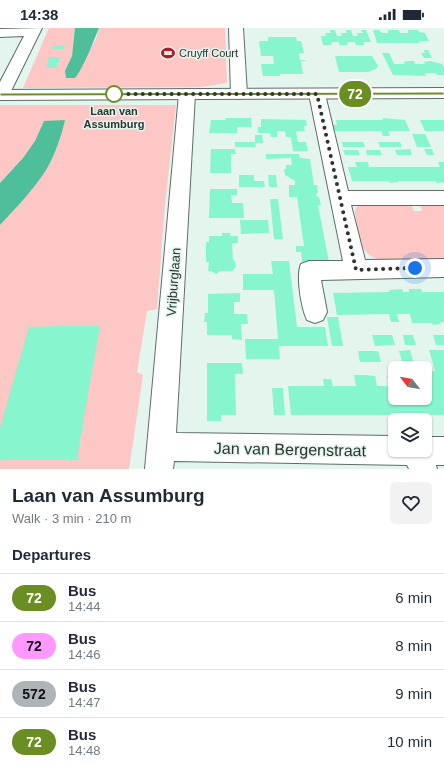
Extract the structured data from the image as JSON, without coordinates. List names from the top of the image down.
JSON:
{
  "streets": {
    "street": ["Vrijburglaan", "Jan van Bergenstraat"]
  },
  "crossings": [
    ["Vrijburglaan", "Jan van Bergenstraat"]
  ],
  "places": {
    "sports": ["Cruyff Court"],
    "other": ["Laan van Assumburg"]
  },
  "lines": ["bus line 72"],
  "north": "top left",
  "page": {
    "status": "14:38",
    "on_map": "72",
    "heading": [
      ["Laan van Assumburg", "Walk · 3 min · 210 m"],
      "Departures"
    ],
    "list": [
      {
        "mark": "72",
        "name": "Bus",
        "note": "14:44",
        "value": "6 min"
      },
      {
        "mark": "72",
        "name": "Bus",
        "note": "14:46",
        "value": "8 min"
      },
      {
        "mark": "572",
        "name": "Bus",
        "note": "14:47",
        "value": "9 min"
      },
      {
        "mark": "72",
        "name": "Bus",
        "note": "14:48",
        "value": "10 min"
      }
    ]
  }
}
